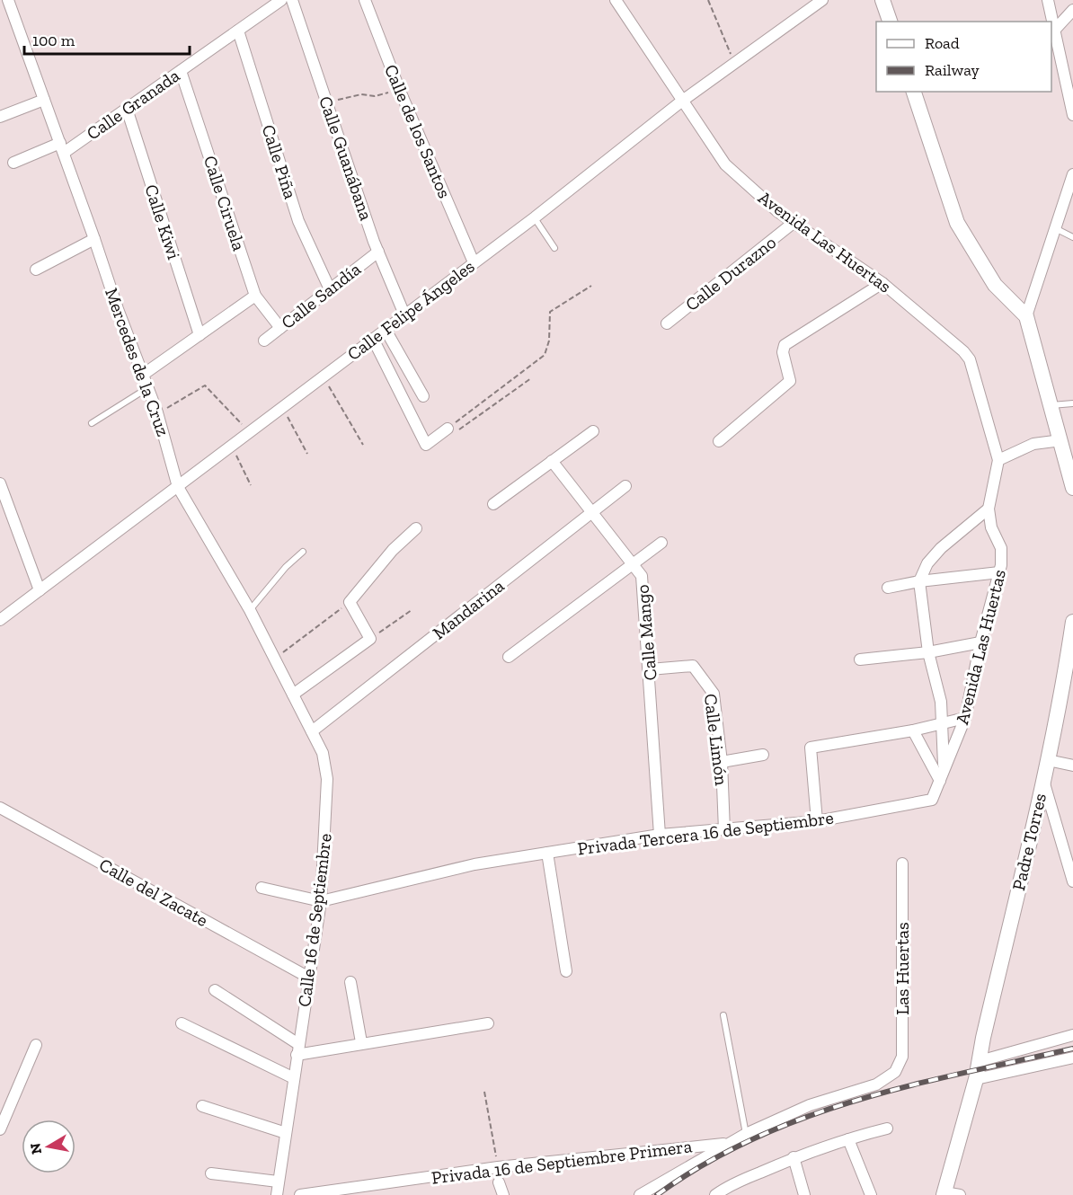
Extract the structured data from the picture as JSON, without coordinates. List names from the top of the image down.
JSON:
{
  "streets": {
    "street": [
      "Calle Granada",
      "Calle de los Santos",
      "Calle Guanábana",
      "Calle Piña",
      "Calle Ciruela",
      "Calle Kiwi",
      "Avenida Las Huertas",
      "Calle Durazno",
      "Calle Sandía",
      "Calle Felipe Ángeles",
      "Mercedes de la Cruz",
      "Mandarina",
      "Calle Mango",
      "Calle Limón",
      "Privada Tercera 16 de Septiembre",
      "Padre Torres",
      "Calle del Zacate",
      "Calle 16 de Septiembre",
      "Las Huertas",
      "Privada 16 de Septiembre Primera"
    ]
  },
  "crossings": [
    ["Calle Granada", "Calle Piña"],
    ["Calle Granada", "Calle Ciruela"],
    ["Calle Granada", "Calle Kiwi"],
    ["Calle Granada", "Mercedes de la Cruz"],
    ["Calle de los Santos", "Calle Felipe Ángeles"],
    ["Calle Guanábana", "Calle Sandía"],
    ["Calle Guanábana", "Calle Felipe Ángeles"],
    ["Calle Piña", "Calle Sandía"],
    ["Calle Ciruela", "Calle Sandía"],
    ["Avenida Las Huertas", "Calle Durazno"],
    ["Avenida Las Huertas", "Calle Felipe Ángeles"],
    ["Avenida Las Huertas", "Privada Tercera 16 de Septiembre"],
    ["Calle Felipe Ángeles", "Mercedes de la Cruz"],
    ["Calle Felipe Ángeles", "Calle 16 de Septiembre"],
    ["Mercedes de la Cruz", "Calle 16 de Septiembre"],
    ["Mandarina", "Calle Mango"],
    ["Mandarina", "Calle 16 de Septiembre"],
    ["Calle Mango", "Calle Limón"],
    ["Calle Mango", "Privada Tercera 16 de Septiembre"],
    ["Calle Limón", "Privada Tercera 16 de Septiembre"],
    ["Privada Tercera 16 de Septiembre", "Calle 16 de Septiembre"],
    ["Calle del Zacate", "Calle 16 de Septiembre"]
  ],
  "legend": ["Road", "Railway"],
  "scale_bar": "100 m",
  "north": "left"
}
